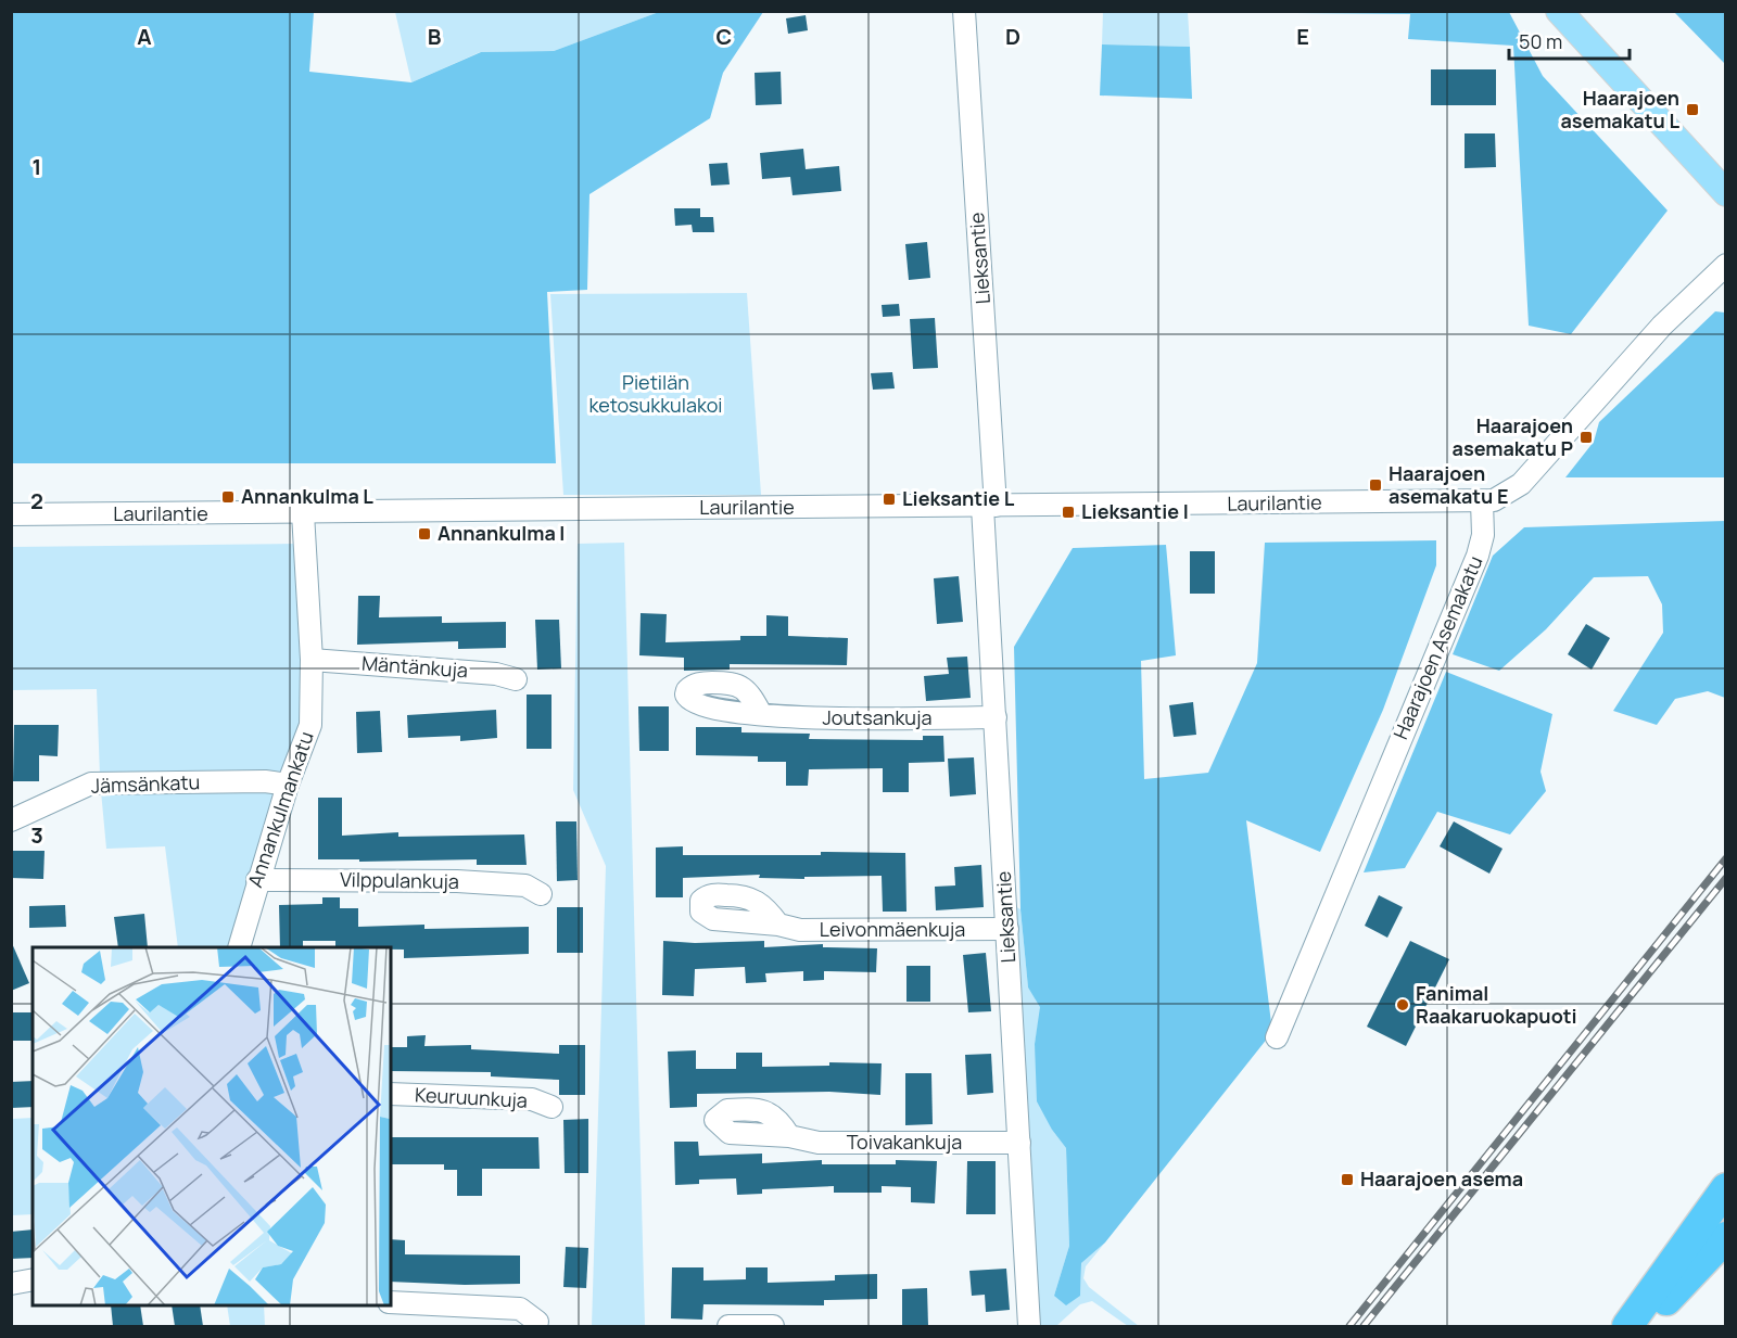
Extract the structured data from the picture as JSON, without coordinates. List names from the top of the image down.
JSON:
{
  "streets": {
    "street": [
      "Lieksantie",
      "Laurilantie",
      "Haarajoen Asemakatu",
      "Mäntänkuja",
      "Joutsankuja",
      "Jämsänkatu",
      "Annankulmankatu",
      "Vilppulankuja",
      "Leivonmäenkuja",
      "Keuruunkuja",
      "Toivakankuja"
    ]
  },
  "crossings": [
    ["Lieksantie", "Laurilantie"],
    ["Lieksantie", "Joutsankuja"],
    ["Lieksantie", "Leivonmäenkuja"],
    ["Lieksantie", "Toivakankuja"],
    ["Laurilantie", "Haarajoen Asemakatu"],
    ["Laurilantie", "Annankulmankatu"],
    ["Mäntänkuja", "Annankulmankatu"],
    ["Jämsänkatu", "Annankulmankatu"],
    ["Annankulmankatu", "Vilppulankuja"]
  ],
  "parks": ["Pietilän ketosukkulakoi"],
  "places": {
    "transit": [
      "Haarajoen asemakatu L",
      "Haarajoen asemakatu P",
      "Haarajoen asemakatu E",
      "Annankulma L",
      "Lieksantie L",
      "Lieksantie I",
      "Annankulma I",
      "Haarajoen asema"
    ],
    "other": ["Fanimal Raakaruokapuoti"]
  },
  "scale_bar": "50 m",
  "grid": {
    "columns": [
      "A",
      "B",
      "C",
      "D",
      "E"
    ],
    "rows": ["1", "2", "3"]
  }
}
